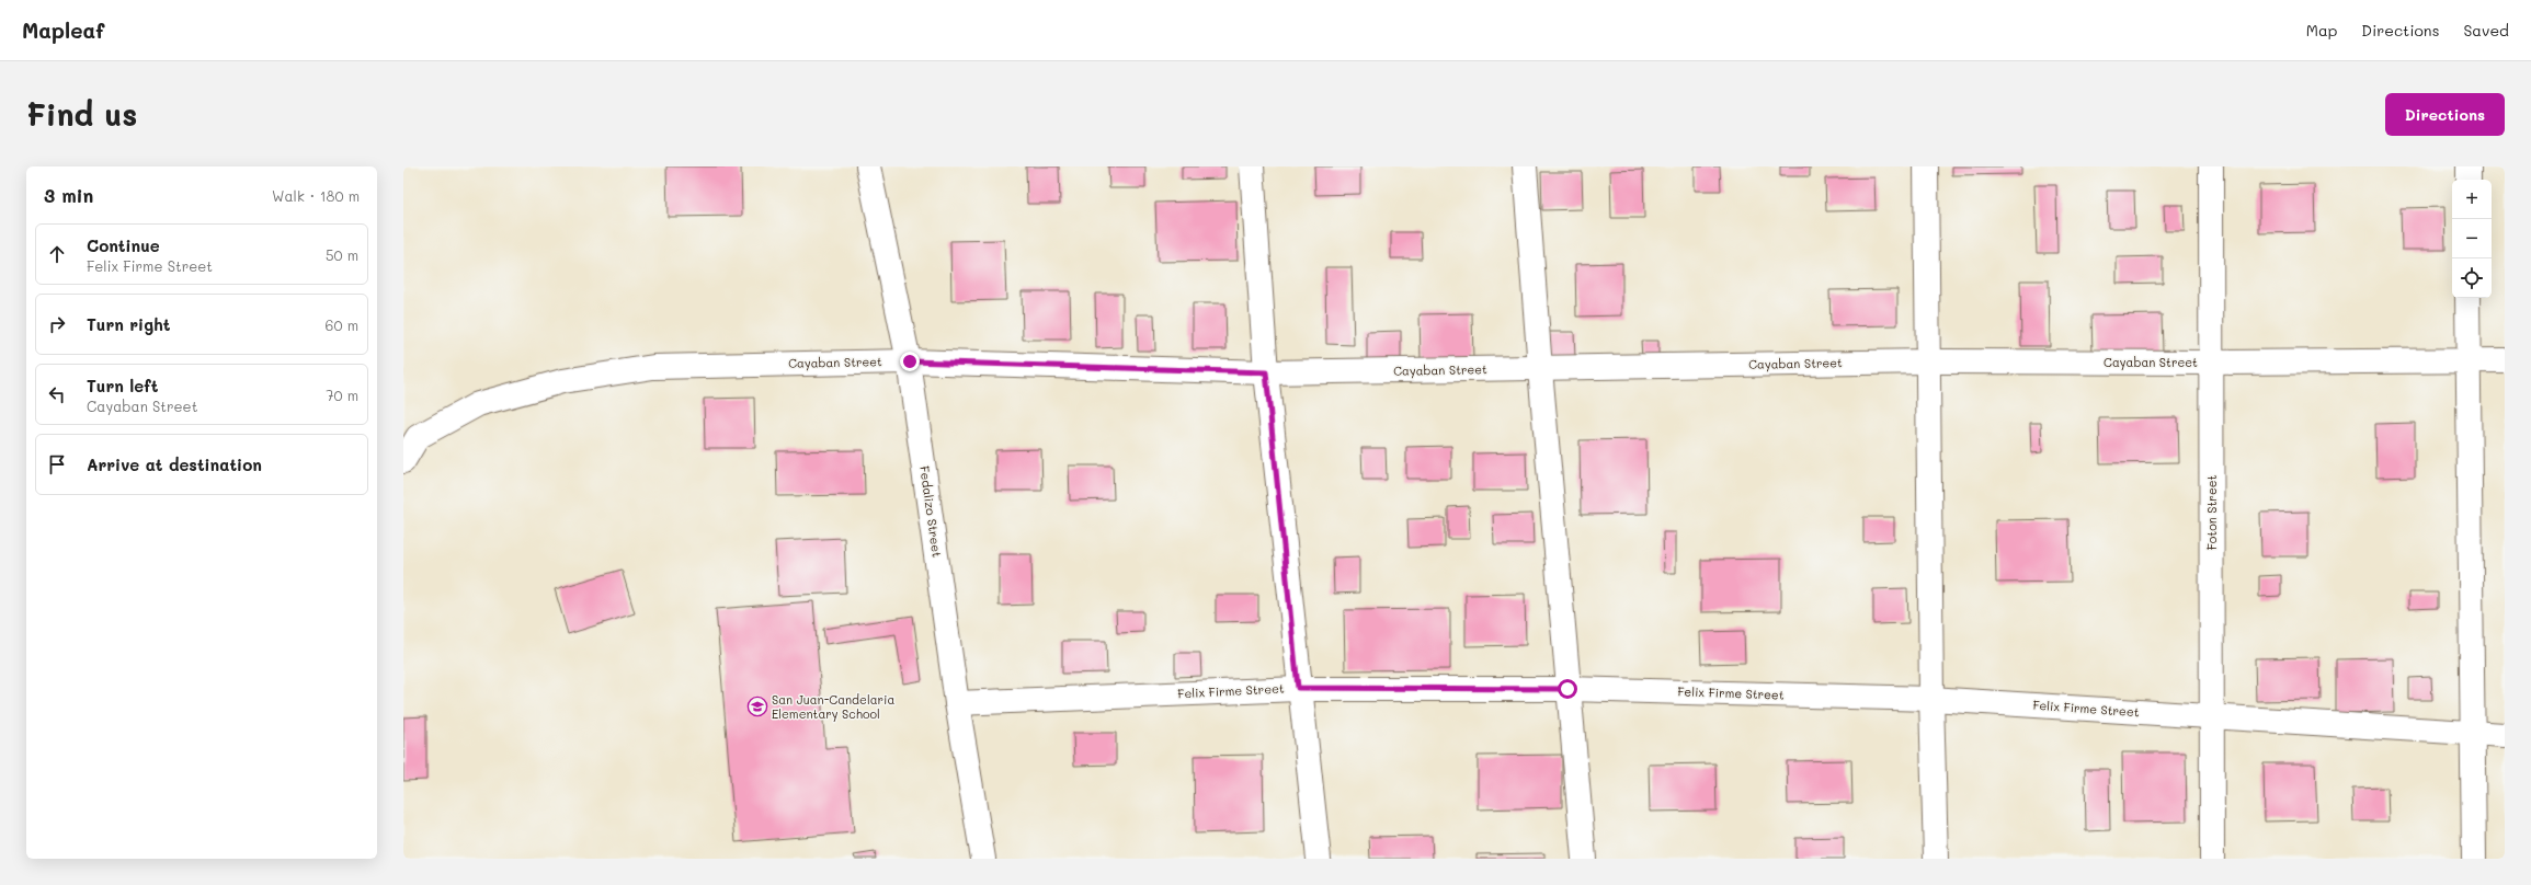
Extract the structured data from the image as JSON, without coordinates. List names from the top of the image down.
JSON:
{
  "streets": {
    "street": [
      "Cayaban Street",
      "Fedalizo Street",
      "Foton Street",
      "Felix Firme Street"
    ]
  },
  "crossings": [
    ["Cayaban Street", "Fedalizo Street"],
    ["Cayaban Street", "Foton Street"],
    ["Fedalizo Street", "Felix Firme Street"],
    ["Foton Street", "Felix Firme Street"]
  ],
  "places": {
    "school or university": ["San Juan-Candelaria Elementary School"]
  },
  "page": {
    "header": "Mapleaf",
    "nav": ["Map", "Directions", "Saved"],
    "buttons": "Directions",
    "title": "Find us",
    "heading": ["3 min", "Walk · 180 m"],
    "map_buttons": ["+", "−"],
    "list": [
      ["Continue", "Felix Firme Street", "50 m"],
      ["Turn right", "60 m"],
      ["Turn left", "Cayaban Street", "70 m"],
      "Arrive at destination"
    ]
  }
}
